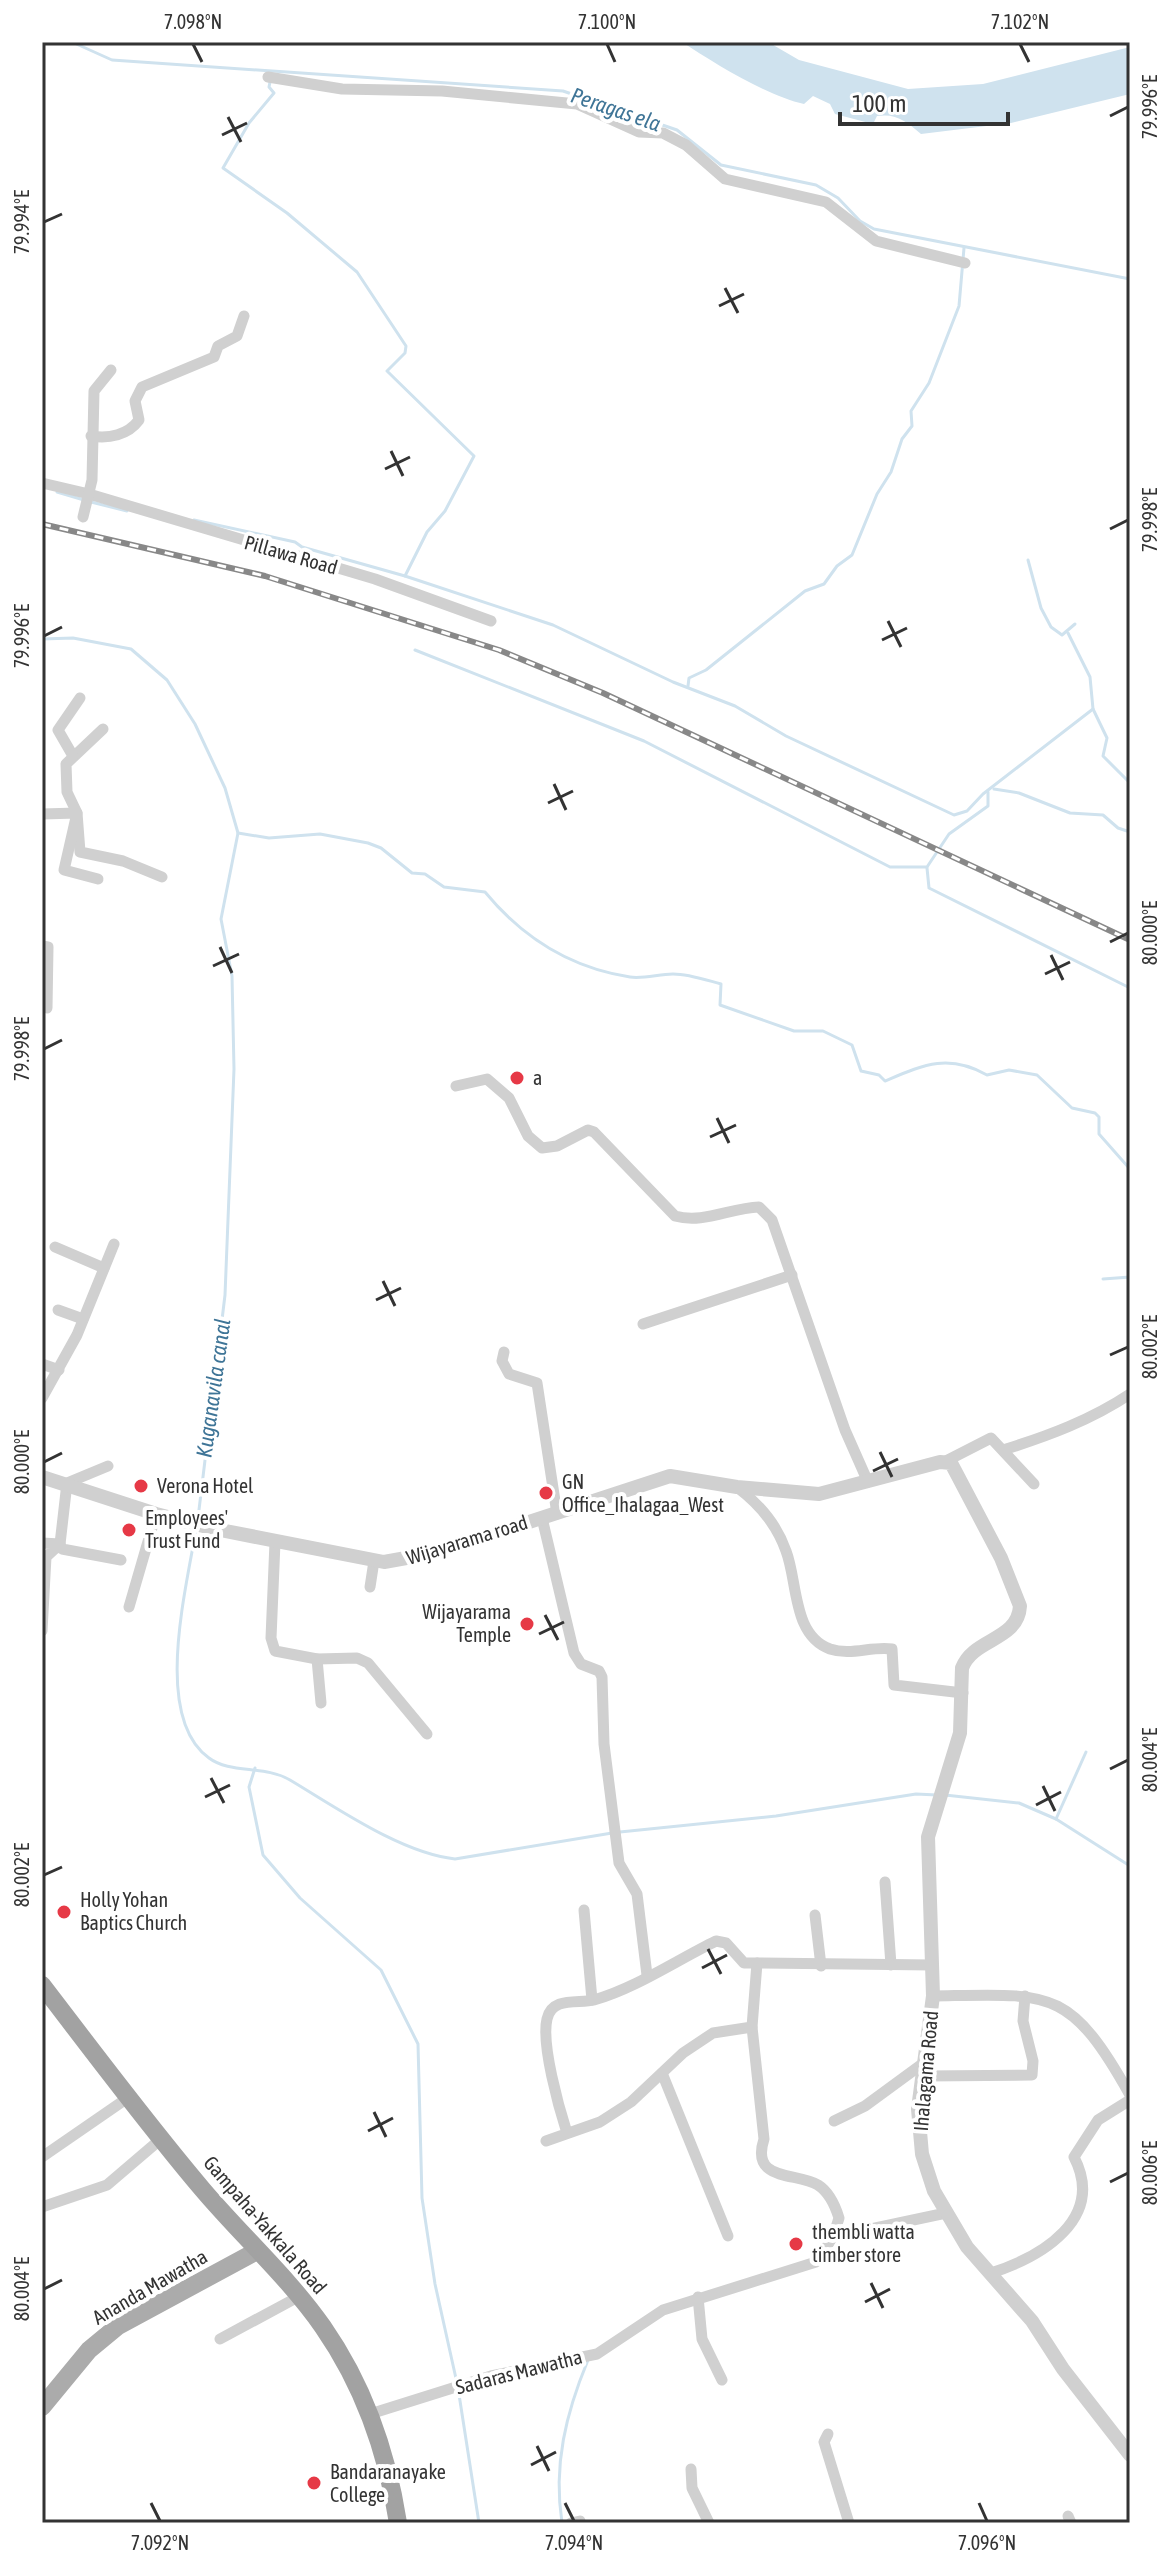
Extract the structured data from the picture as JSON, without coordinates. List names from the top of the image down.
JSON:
{
  "streets": {
    "highway": ["Gampaha-Yakkala Road"],
    "main road": ["Ananda Mawatha"],
    "street": [
      "Pillawa Road",
      "Wijayarama road",
      "Ihalagama Road",
      "Sadaras Mawatha"
    ]
  },
  "crossings": [
    ["Gampaha-Yakkala Road", "Ananda Mawatha"],
    ["Gampaha-Yakkala Road", "Sadaras Mawatha"]
  ],
  "water": ["Peragas ela", "Kuganavila canal"],
  "places": [
    "a",
    "Verona Hotel",
    "GN Office_Ihalagaa_West",
    "Employees' Trust Fund",
    "Wijayarama Temple",
    "Holly Yohan Baptics Church",
    "thembli watta timber store",
    "Bandaranayake College"
  ],
  "scale_bar": "100 m",
  "coordinates": [
    "7.098°N",
    "7.100°N",
    "7.102°N",
    "79.996°E",
    "79.994°E",
    "79.998°E",
    "80.000°E",
    "80.002°E",
    "80.004°E",
    "80.006°E",
    "7.092°N",
    "7.094°N",
    "7.096°N"
  ]
}
